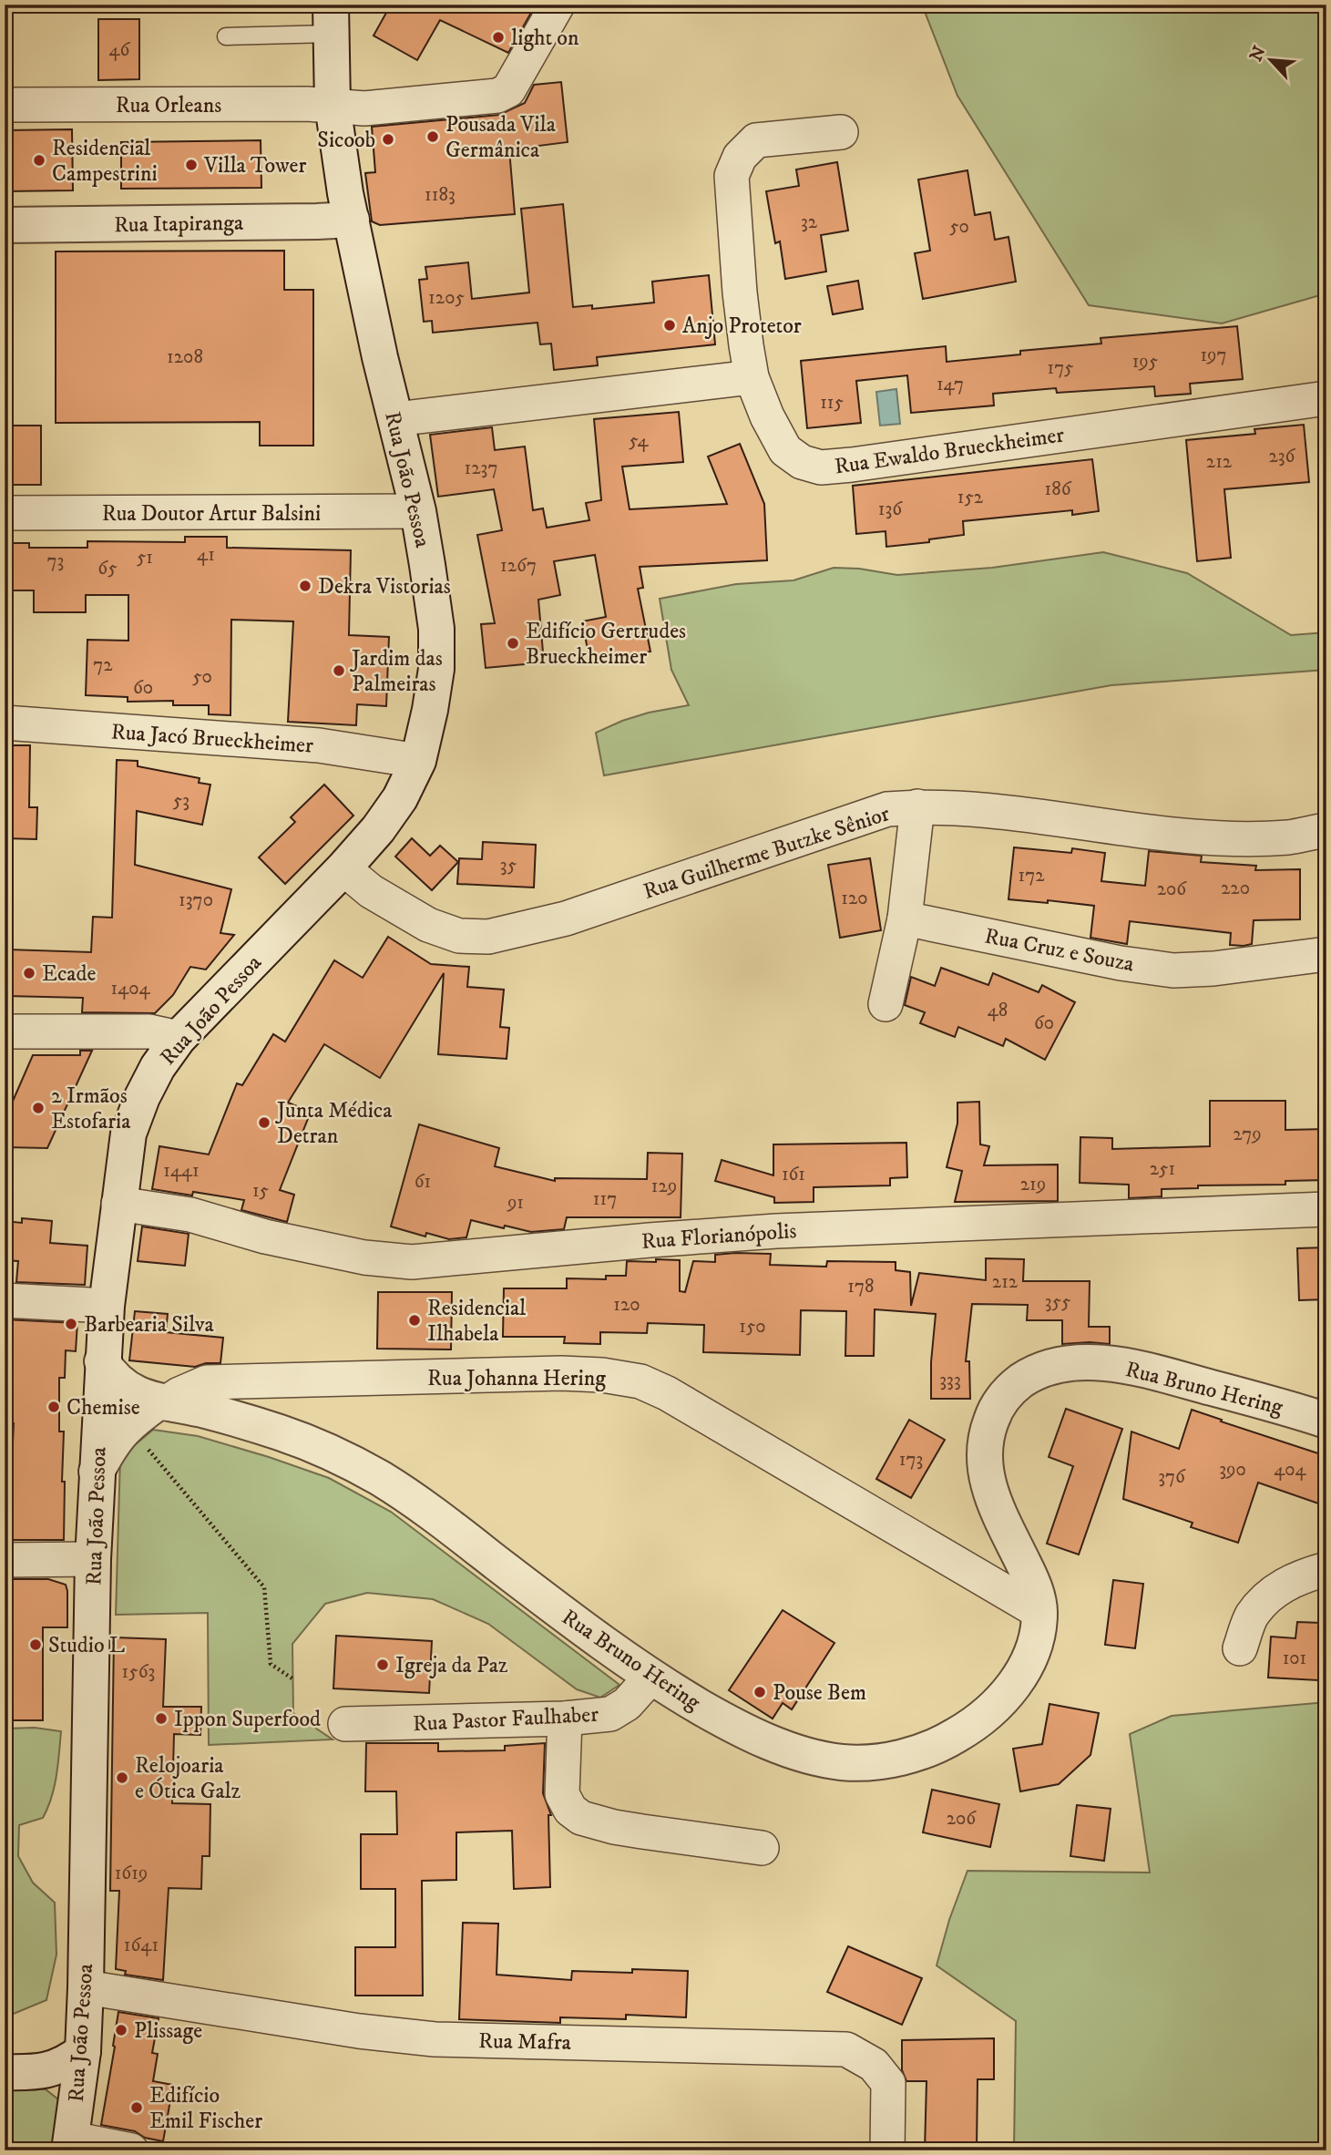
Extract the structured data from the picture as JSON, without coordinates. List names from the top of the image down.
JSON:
{
  "streets": {
    "main road": ["Rua Itapiranga", "Rua João Pessoa", "Rua Bruno Hering"],
    "street": [
      "Rua Orleans",
      "Rua Ewaldo Brueckheimer",
      "Rua Doutor Artur Balsini",
      "Rua Jacó Brueckheimer",
      "Rua Guilherme Butzke Sênior",
      "Rua Cruz e Souza",
      "Rua Florianópolis",
      "Rua Johanna Hering",
      "Rua Pastor Faulhaber",
      "Rua Mafra"
    ]
  },
  "crossings": [
    ["Rua Orleans", "Rua João Pessoa"],
    ["Rua Itapiranga", "Rua João Pessoa"],
    ["Rua João Pessoa", "Rua Doutor Artur Balsini"],
    ["Rua João Pessoa", "Rua Jacó Brueckheimer"],
    ["Rua João Pessoa", "Rua Guilherme Butzke Sênior"],
    ["Rua João Pessoa", "Rua Florianópolis"],
    ["Rua João Pessoa", "Rua Bruno Hering"],
    ["Rua João Pessoa", "Rua Mafra"],
    ["Rua Johanna Hering", "Rua Bruno Hering"],
    ["Rua Bruno Hering", "Rua Pastor Faulhaber"]
  ],
  "places": [
    "light on",
    "Pousada Vila Germânica",
    "Sicoob",
    "Residencial Campestrini",
    "Villa Tower",
    "Anjo Protetor",
    "Dekra Vistorias",
    "Edifício Gertrudes Brueckheimer",
    "Jardim das Palmeiras",
    "Ecade",
    "2 Irmãos Estofaria",
    "Junta Médica Detran",
    "Residencial Ilhabela",
    "Barbearia Silva",
    "Chemise",
    "Studio L",
    "Igreja da Paz",
    "Pouse Bem",
    "Ippon Superfood",
    "Relojoaria e Ótica Galz",
    "Plissage",
    "Edifício Emil Fischer"
  ],
  "house_numbers": [
    "46",
    "1183",
    "32",
    "50",
    "1205",
    "197",
    "1208",
    "195",
    "175",
    "147",
    "115",
    "54",
    "236",
    "212",
    "1237",
    "186",
    "152",
    "136",
    "41",
    "51",
    "73",
    "1267",
    "65",
    "72",
    "50",
    "60",
    "53",
    "35",
    "172",
    "220",
    "206",
    "120",
    "1370",
    "1404",
    "48",
    "60",
    "279",
    "251",
    "1441",
    "161",
    "61",
    "219",
    "129",
    "15",
    "117",
    "91",
    "212",
    "178",
    "355",
    "120",
    "150",
    "333",
    "173",
    "390",
    "404",
    "376",
    "101",
    "1563",
    "206",
    "1619",
    "1641"
  ],
  "north": "top left"
}
